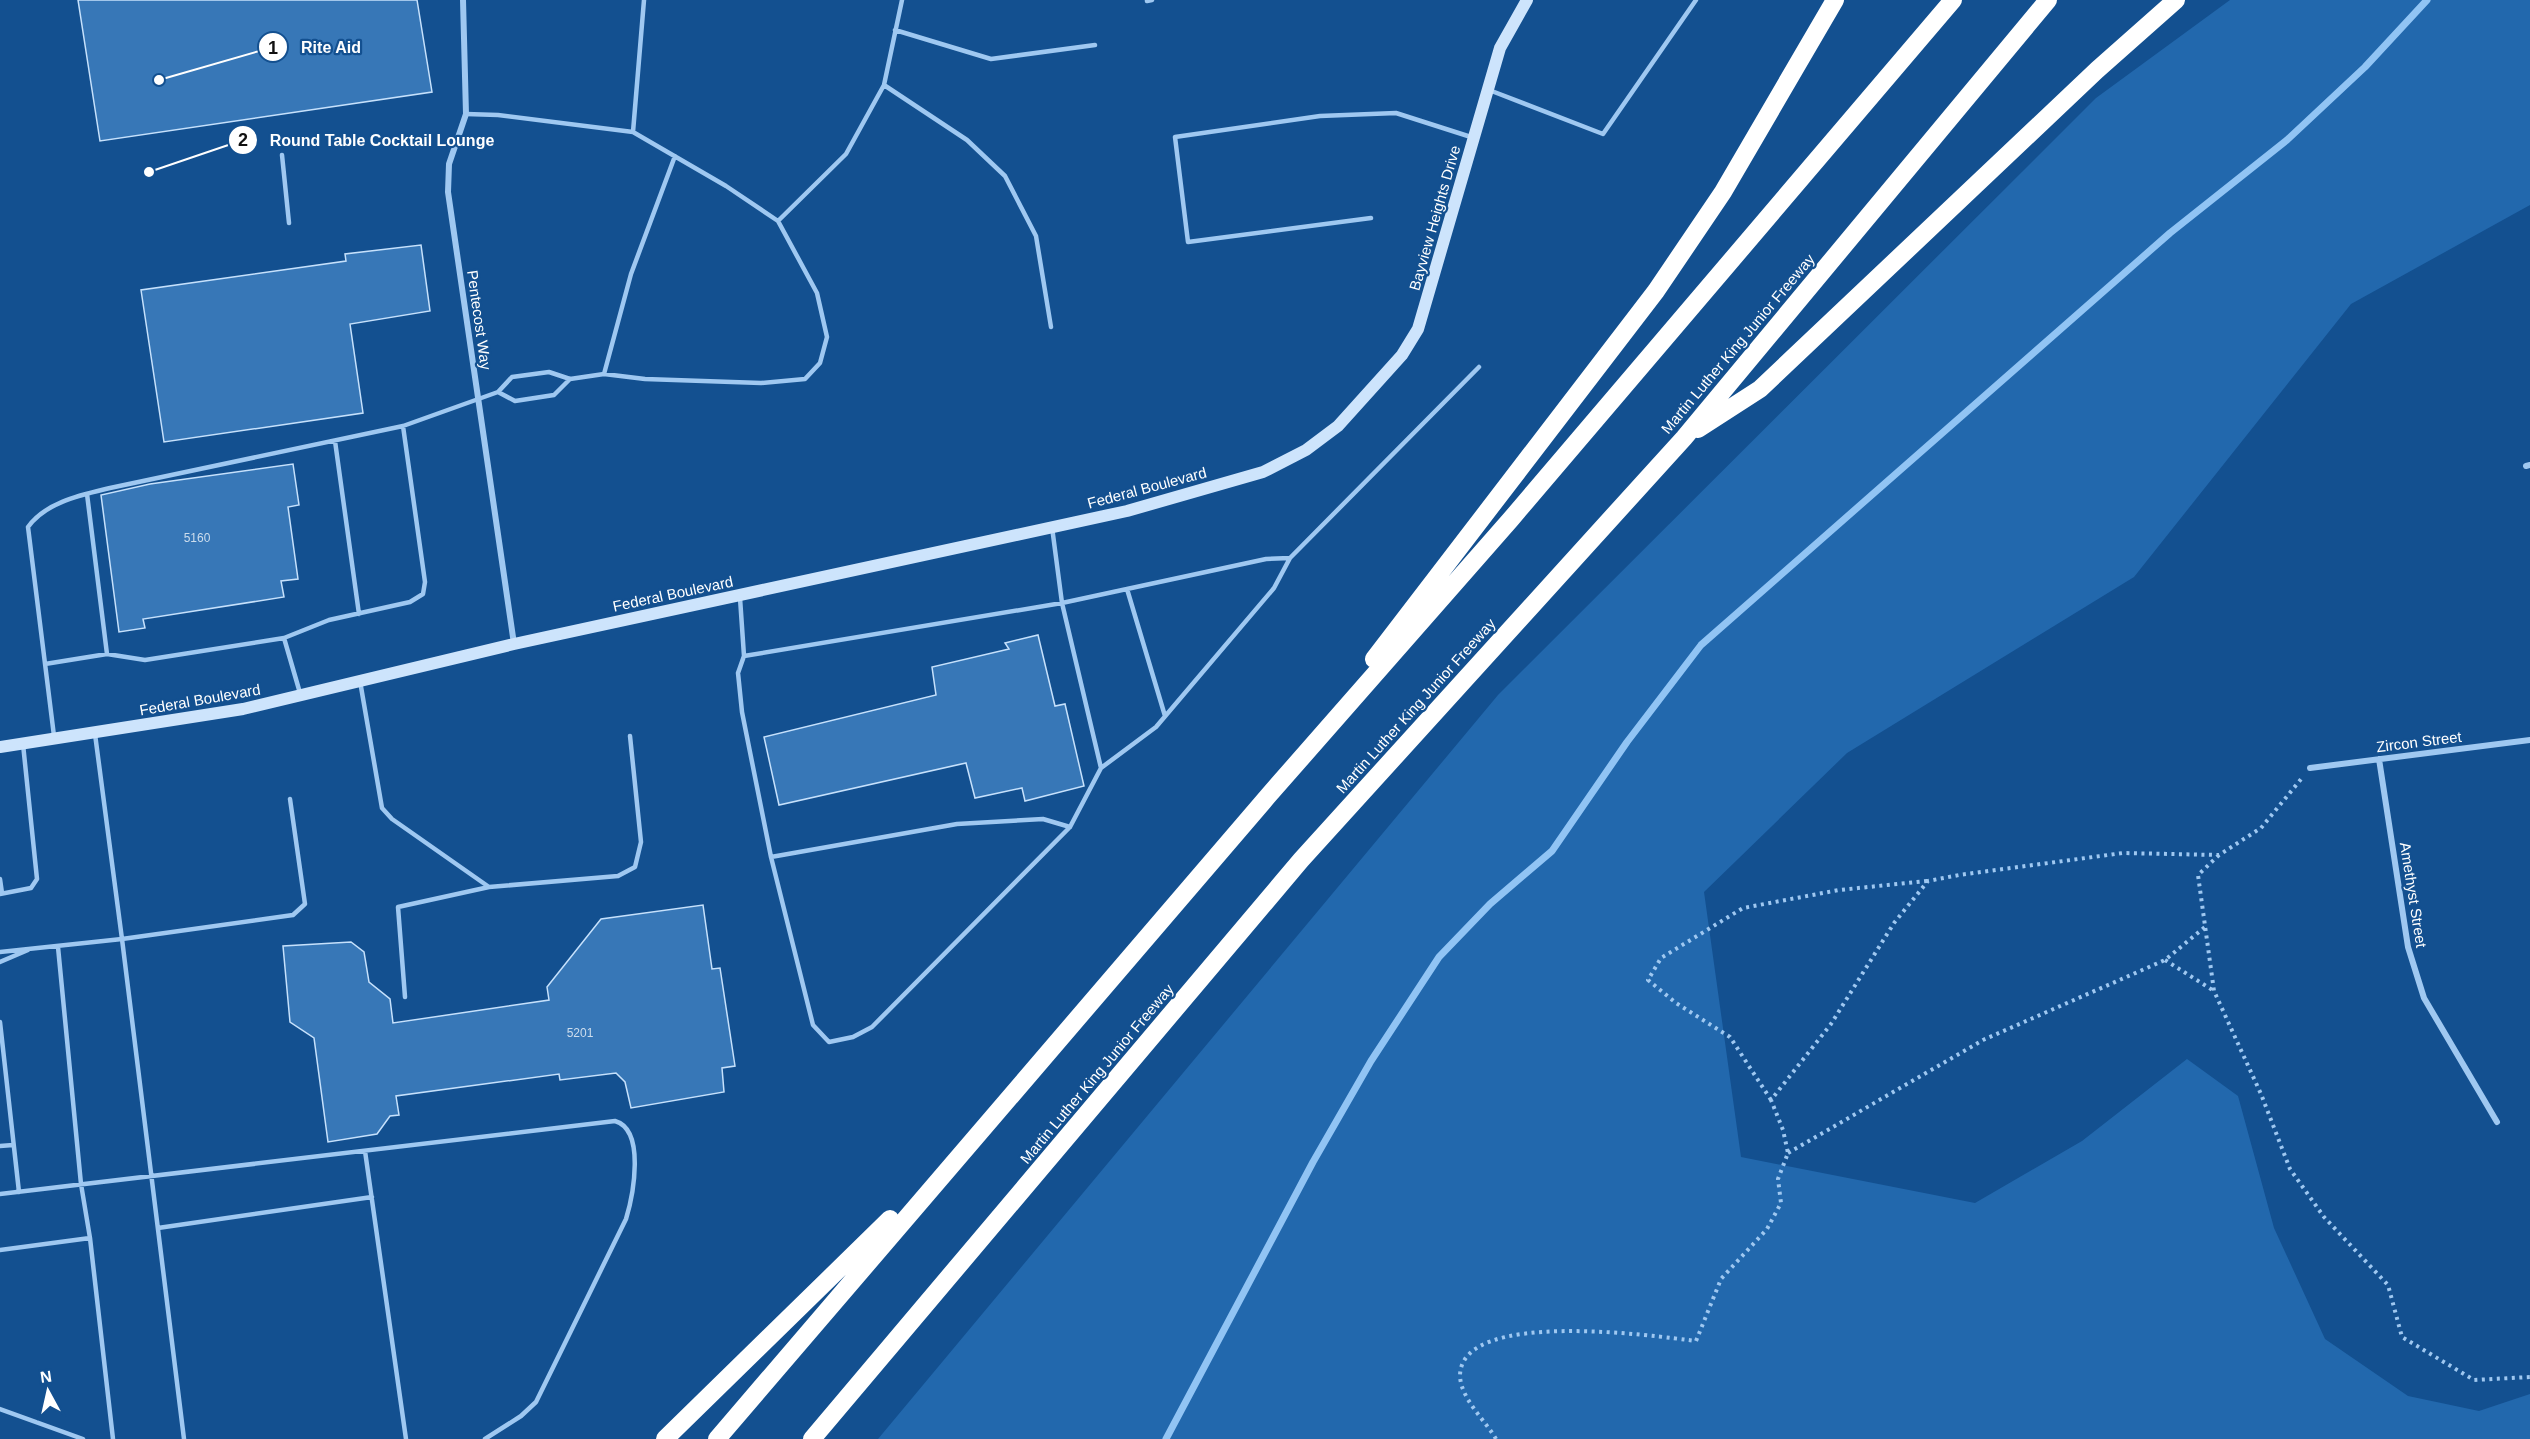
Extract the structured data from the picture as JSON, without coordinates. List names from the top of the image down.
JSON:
{
  "streets": {
    "highway": ["Martin Luther King Junior Freeway"],
    "main road": ["Bayview Heights Drive", "Federal Boulevard"],
    "street": ["Pentecost Way", "Zircon Street", "Amethyst Street"]
  },
  "crossings": [
    ["Bayview Heights Drive", "Federal Boulevard"],
    ["Pentecost Way", "Federal Boulevard"],
    ["Zircon Street", "Amethyst Street"]
  ],
  "places": ["Rite Aid", "Round Table Cocktail Lounge"],
  "house_numbers": ["5160", "5201"],
  "north": "top"
}
